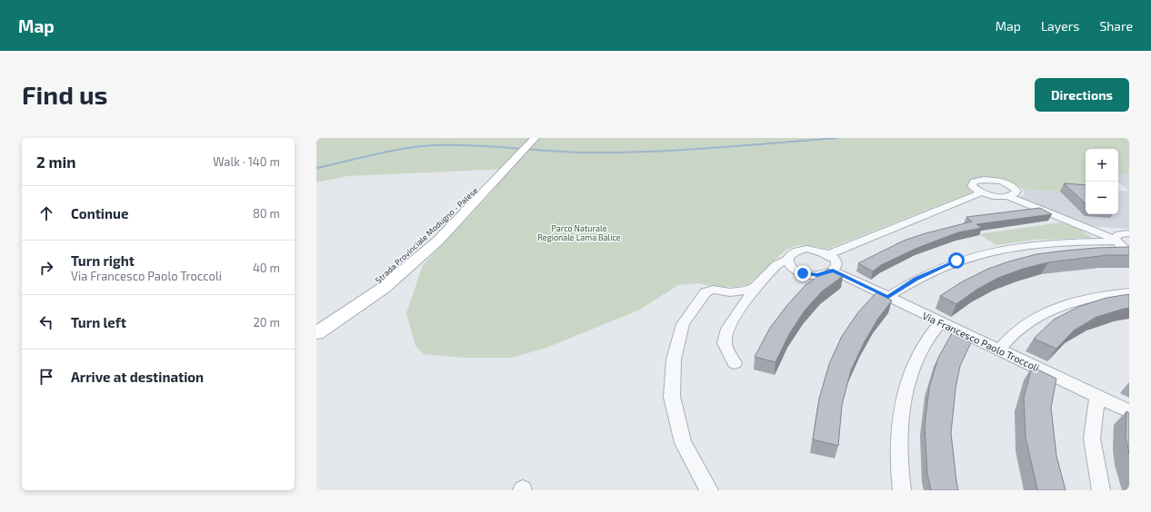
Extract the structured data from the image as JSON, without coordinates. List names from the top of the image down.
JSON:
{
  "streets": {
    "main road": ["Strada Provinciale Modugno - Palese"],
    "street": ["Via Francesco Paolo Troccoli"]
  },
  "parks": ["Parco Naturale Regionale Lama Balice"],
  "page": {
    "header": "Map",
    "nav": ["Map", "Layers", "Share"],
    "buttons": "Directions",
    "title": "Find us",
    "heading": ["2 min", "Walk · 140 m"],
    "map_buttons": ["+", "−"],
    "list": [
      ["Continue", "80 m"],
      ["Turn right", "Via Francesco Paolo Troccoli", "40 m"],
      ["Turn left", "20 m"],
      "Arrive at destination"
    ]
  }
}
